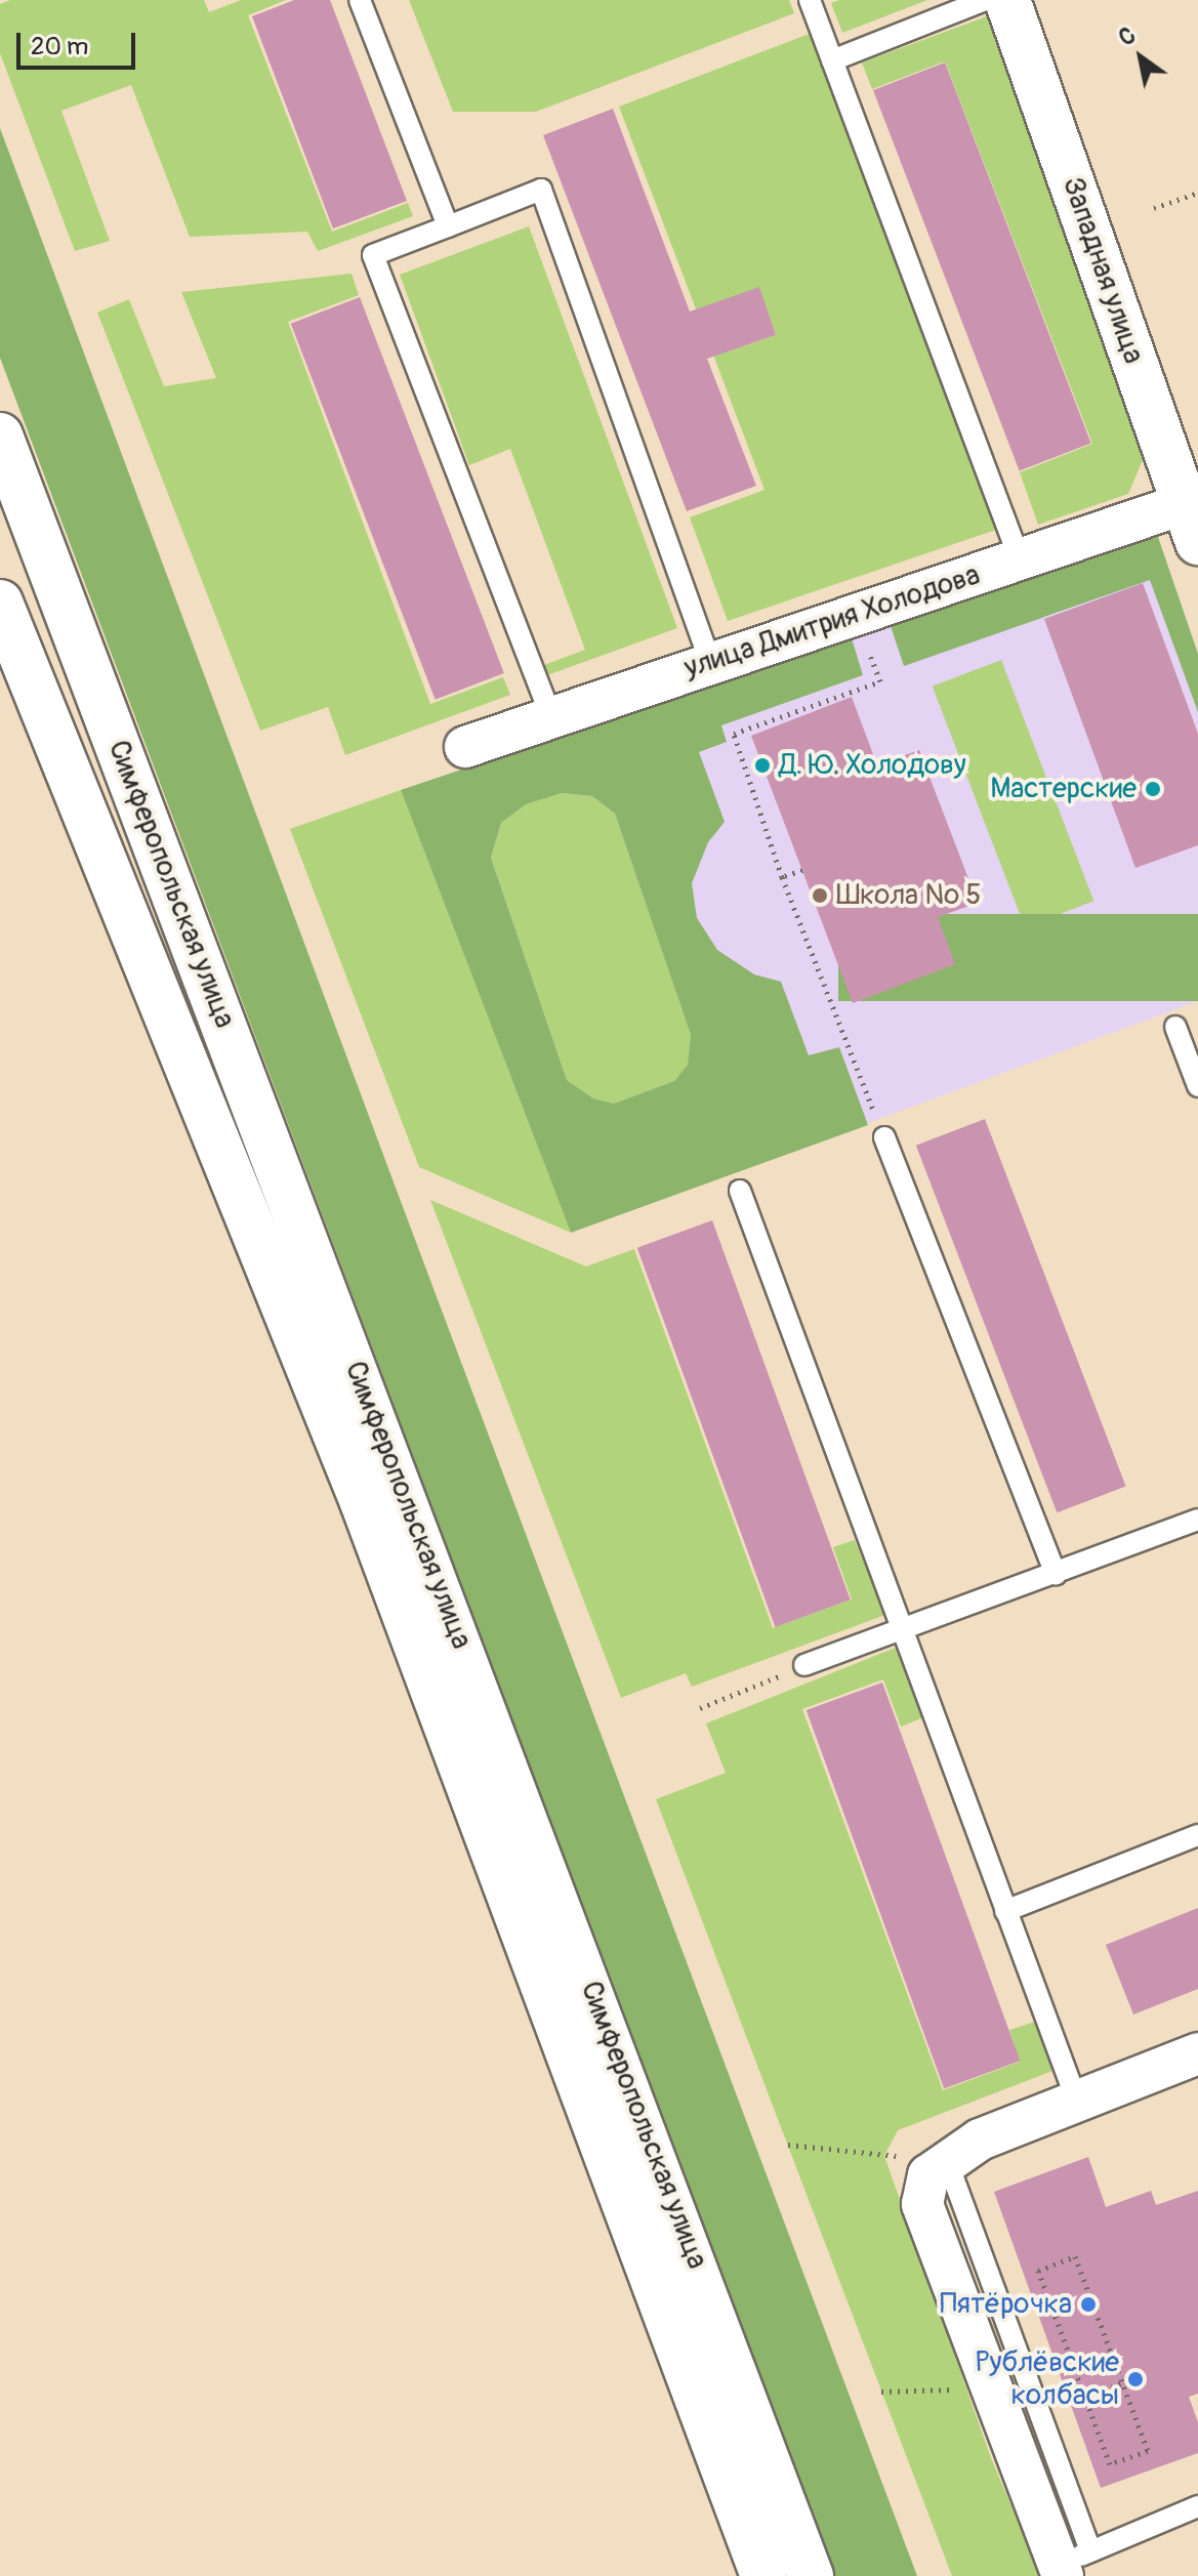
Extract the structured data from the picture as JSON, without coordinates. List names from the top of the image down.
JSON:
{
  "streets": {
    "main road": ["Западная улица", "Симферопольская улица"],
    "street": ["улица Дмитрия Холодова"]
  },
  "crossings": [
    ["Западная улица", "улица Дмитрия Холодова"]
  ],
  "places": [
    "Д. Ю. Холодову",
    "Мастерские",
    "Школа № 5",
    "Пятёрочка",
    "Рублёвские колбасы"
  ],
  "scale_bar": "20 m",
  "north": "top left"
}
